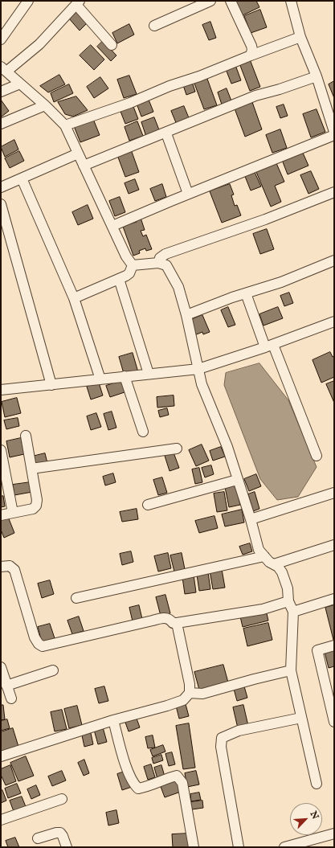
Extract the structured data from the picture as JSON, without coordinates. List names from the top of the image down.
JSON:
{
  "north": "top right"
}
